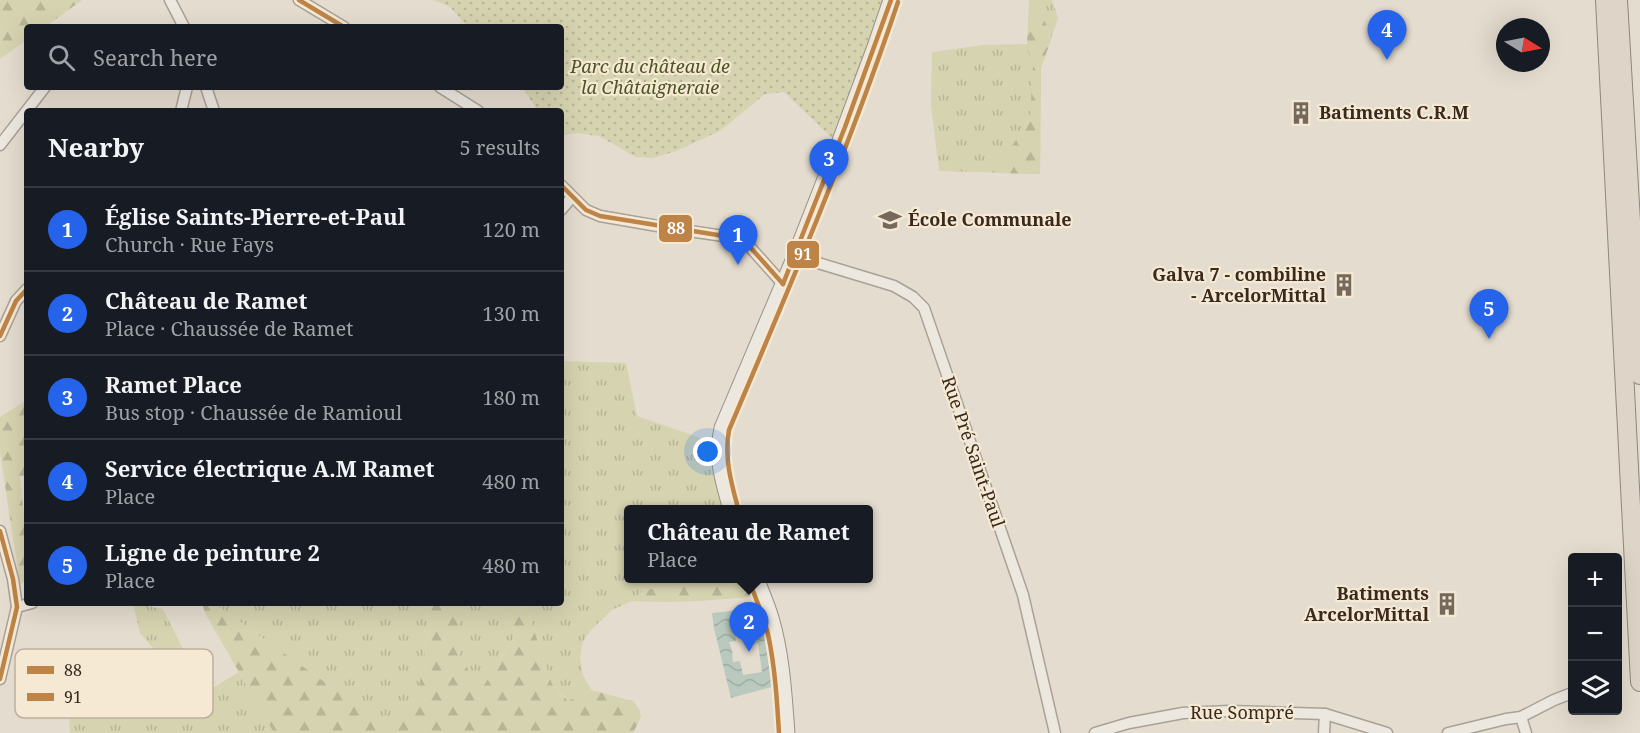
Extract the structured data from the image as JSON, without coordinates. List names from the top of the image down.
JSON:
{
  "streets": {
    "street": ["Rue Pré Saint-Paul", "Rue Sompré"]
  },
  "parks": ["Parc du château de la Châtaigneraie"],
  "places": {
    "building": ["Batiments C.R.M", "Galva 7 - combiline - ArcelorMittal", "Batiments ArcelorMittal"],
    "school or university": ["École Communale"]
  },
  "lines": ["transit line 88", "transit line 91"],
  "legend": ["88", "91"],
  "north": "right",
  "page": {
    "pins": [
      "4",
      "3",
      "1",
      "5",
      "2"
    ],
    "search": "Search here",
    "heading": ["Nearby", "5 results"],
    "list": [
      {
        "mark": "1",
        "name": "Église Saints-Pierre-et-Paul",
        "note": "Church · Rue Fays",
        "value": "120 m"
      },
      {
        "mark": "2",
        "name": "Château de Ramet",
        "note": "Place · Chaussée de Ramet",
        "value": "130 m"
      },
      {
        "mark": "3",
        "name": "Ramet Place",
        "note": "Bus stop · Chaussée de Ramioul",
        "value": "180 m"
      },
      {
        "mark": "4",
        "name": "Service électrique A.M Ramet",
        "note": "Place",
        "value": "480 m"
      },
      {
        "mark": "5",
        "name": "Ligne de peinture 2",
        "note": "Place",
        "value": "480 m"
      }
    ],
    "popup": ["Château de Ramet", "Place"],
    "map_buttons": ["+", "−"]
  }
}
